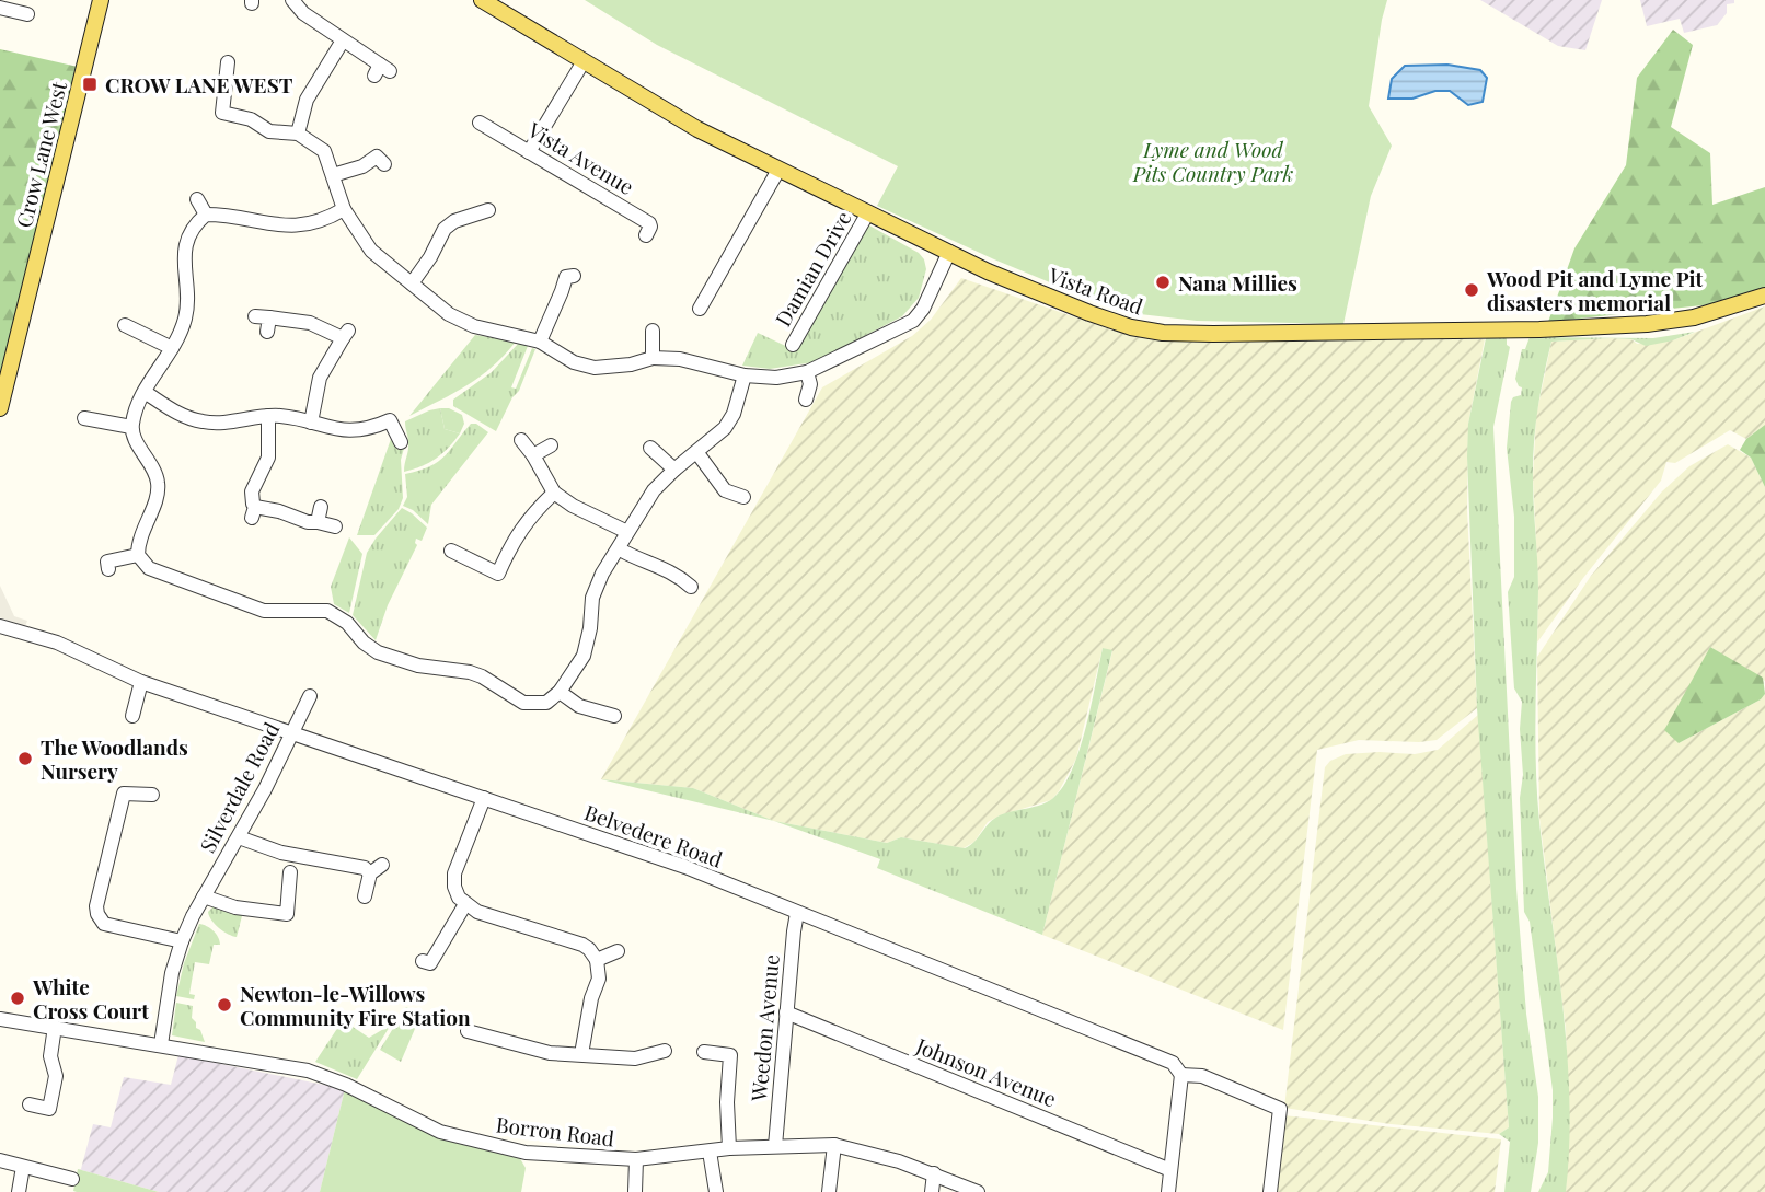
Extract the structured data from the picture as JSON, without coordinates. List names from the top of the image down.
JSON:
{
  "streets": {
    "main road": ["Crow Lane West", "Vista Road"],
    "street": [
      "Vista Avenue",
      "Damian Drive",
      "Silverdale Road",
      "Belvedere Road",
      "Weedon Avenue",
      "Johnson Avenue",
      "Borron Road"
    ]
  },
  "crossings": [
    ["Damian Drive", "Vista Road"],
    ["Silverdale Road", "Belvedere Road"],
    ["Silverdale Road", "Borron Road"],
    ["Belvedere Road", "Weedon Avenue"],
    ["Weedon Avenue", "Johnson Avenue"],
    ["Weedon Avenue", "Borron Road"]
  ],
  "parks": ["Lyme and Wood Pits Country Park"],
  "places": {
    "transit": ["CROW LANE WEST"],
    "other": [
      "Nana Millies",
      "Wood Pit and Lyme Pit disasters memorial",
      "The Woodlands Nursery",
      "White Cross Court",
      "Newton-le-Willows Community Fire Station"
    ]
  }
}
